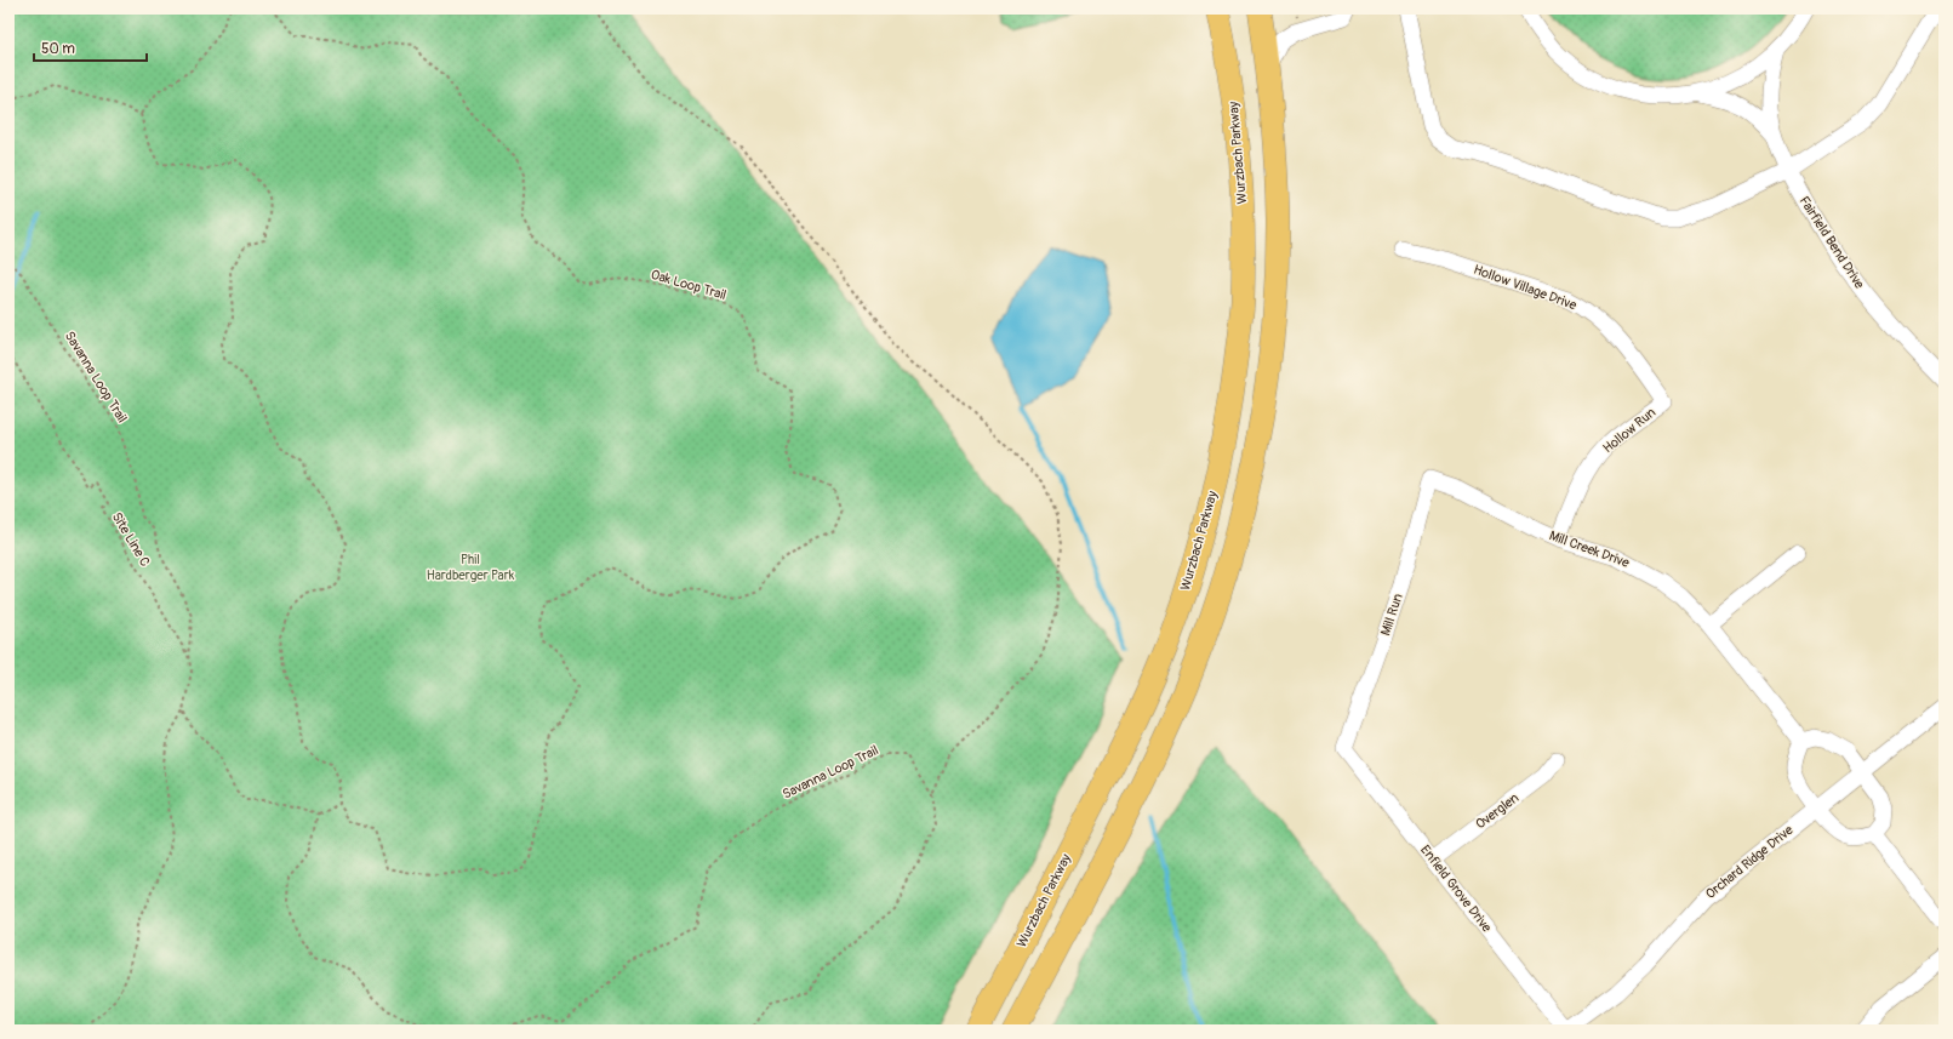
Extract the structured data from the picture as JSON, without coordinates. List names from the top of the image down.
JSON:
{
  "streets": {
    "highway": ["Wurzbach Parkway"],
    "street": [
      "Fairfield Bend Drive",
      "Hollow Village Drive",
      "Hollow Run",
      "Mill Creek Drive",
      "Mill Run",
      "Overglen",
      "Orchard Ridge Drive",
      "Enfield Grove Drive"
    ],
    "path": ["Oak Loop Trail", "Savanna Loop Trail", "Site Line C"]
  },
  "crossings": [
    ["Hollow Village Drive", "Hollow Run"],
    ["Savanna Loop Trail", "Site Line C"],
    ["Hollow Run", "Mill Creek Drive"],
    ["Mill Creek Drive", "Mill Run"],
    ["Mill Run", "Enfield Grove Drive"],
    ["Overglen", "Enfield Grove Drive"],
    ["Orchard Ridge Drive", "Enfield Grove Drive"]
  ],
  "parks": ["Phil Hardberger Park"],
  "scale_bar": "50 m"
}
